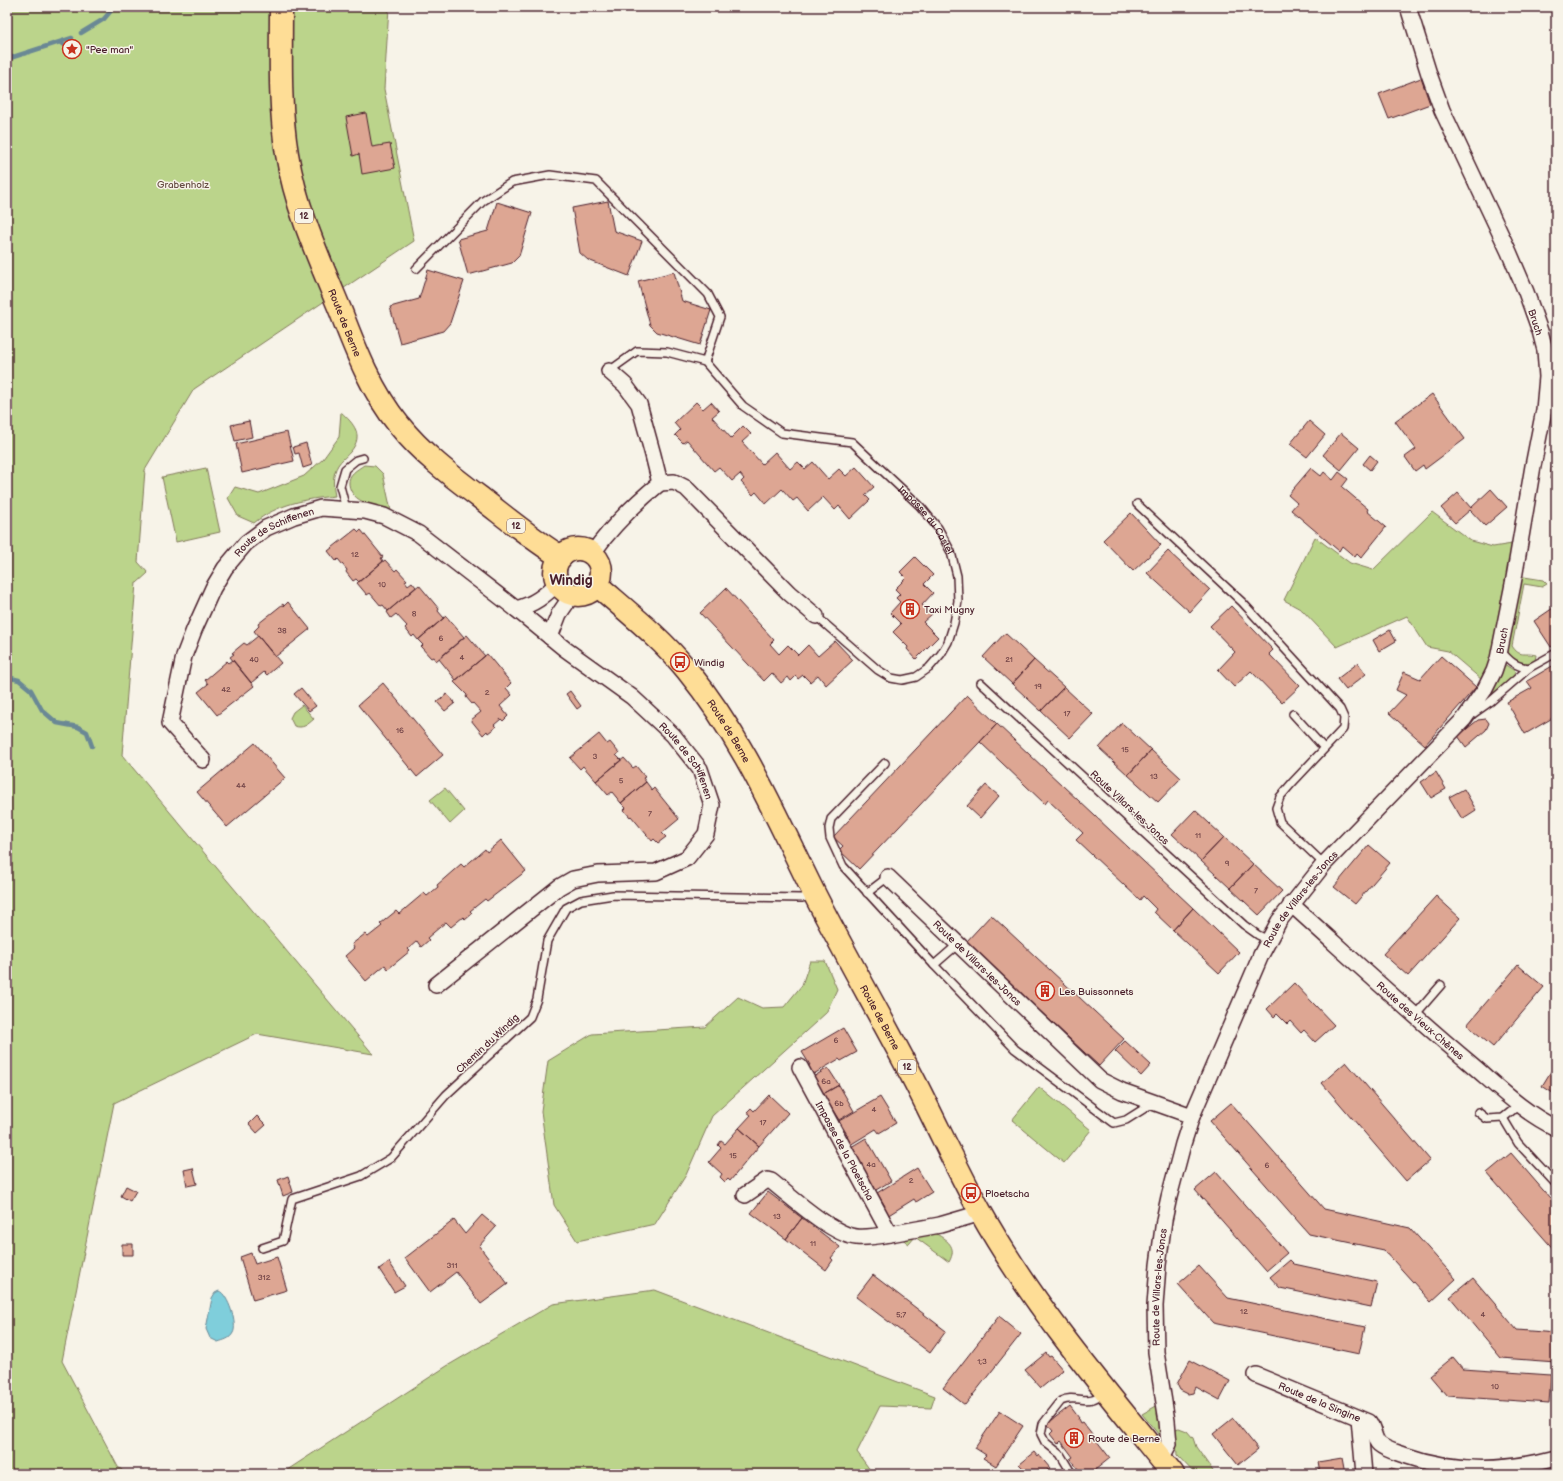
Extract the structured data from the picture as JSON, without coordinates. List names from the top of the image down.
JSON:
{
  "streets": {
    "main road": ["12", "Route de Berne"],
    "street": [
      "Bruch",
      "Impasse du Castel",
      "Route de Schiffenen",
      "Route de Villars-les-Joncs",
      "Route des Vieux-Chênes",
      "Impasse de la Ploetscha",
      "Route de la Singine"
    ],
    "lane": ["Route Villars-les-Joncs", "Chemin du Windig"]
  },
  "crossings": [
    ["Route de Berne", "Route de Villars-les-Joncs"],
    ["Route de Berne", "Chemin du Windig"],
    ["Bruch", "Route de Villars-les-Joncs"],
    ["Route Villars-les-Joncs", "Route de Villars-les-Joncs"],
    ["Route de Villars-les-Joncs", "Route des Vieux-Chênes"]
  ],
  "districts": ["Windig"],
  "parks": ["Grabenholz"],
  "places": {
    "place": ["\"Pee man\""],
    "building": ["Taxi Mugny", "Les Buissonnets", "Route de Berne"],
    "bus stop": ["Windig", "Ploetscha"]
  },
  "house_numbers": [
    "12",
    "10",
    "8",
    "38",
    "6",
    "4",
    "40",
    "21",
    "19",
    "42",
    "2",
    "17",
    "16",
    "15",
    "3",
    "13",
    "5",
    "44",
    "7",
    "11",
    "9",
    "7",
    "6",
    "6a",
    "6b",
    "4",
    "17",
    "15",
    "4a",
    "6",
    "2",
    "13",
    "11",
    "311",
    "312",
    "12",
    "5;7",
    "4",
    "1;3",
    "10"
  ]
}
